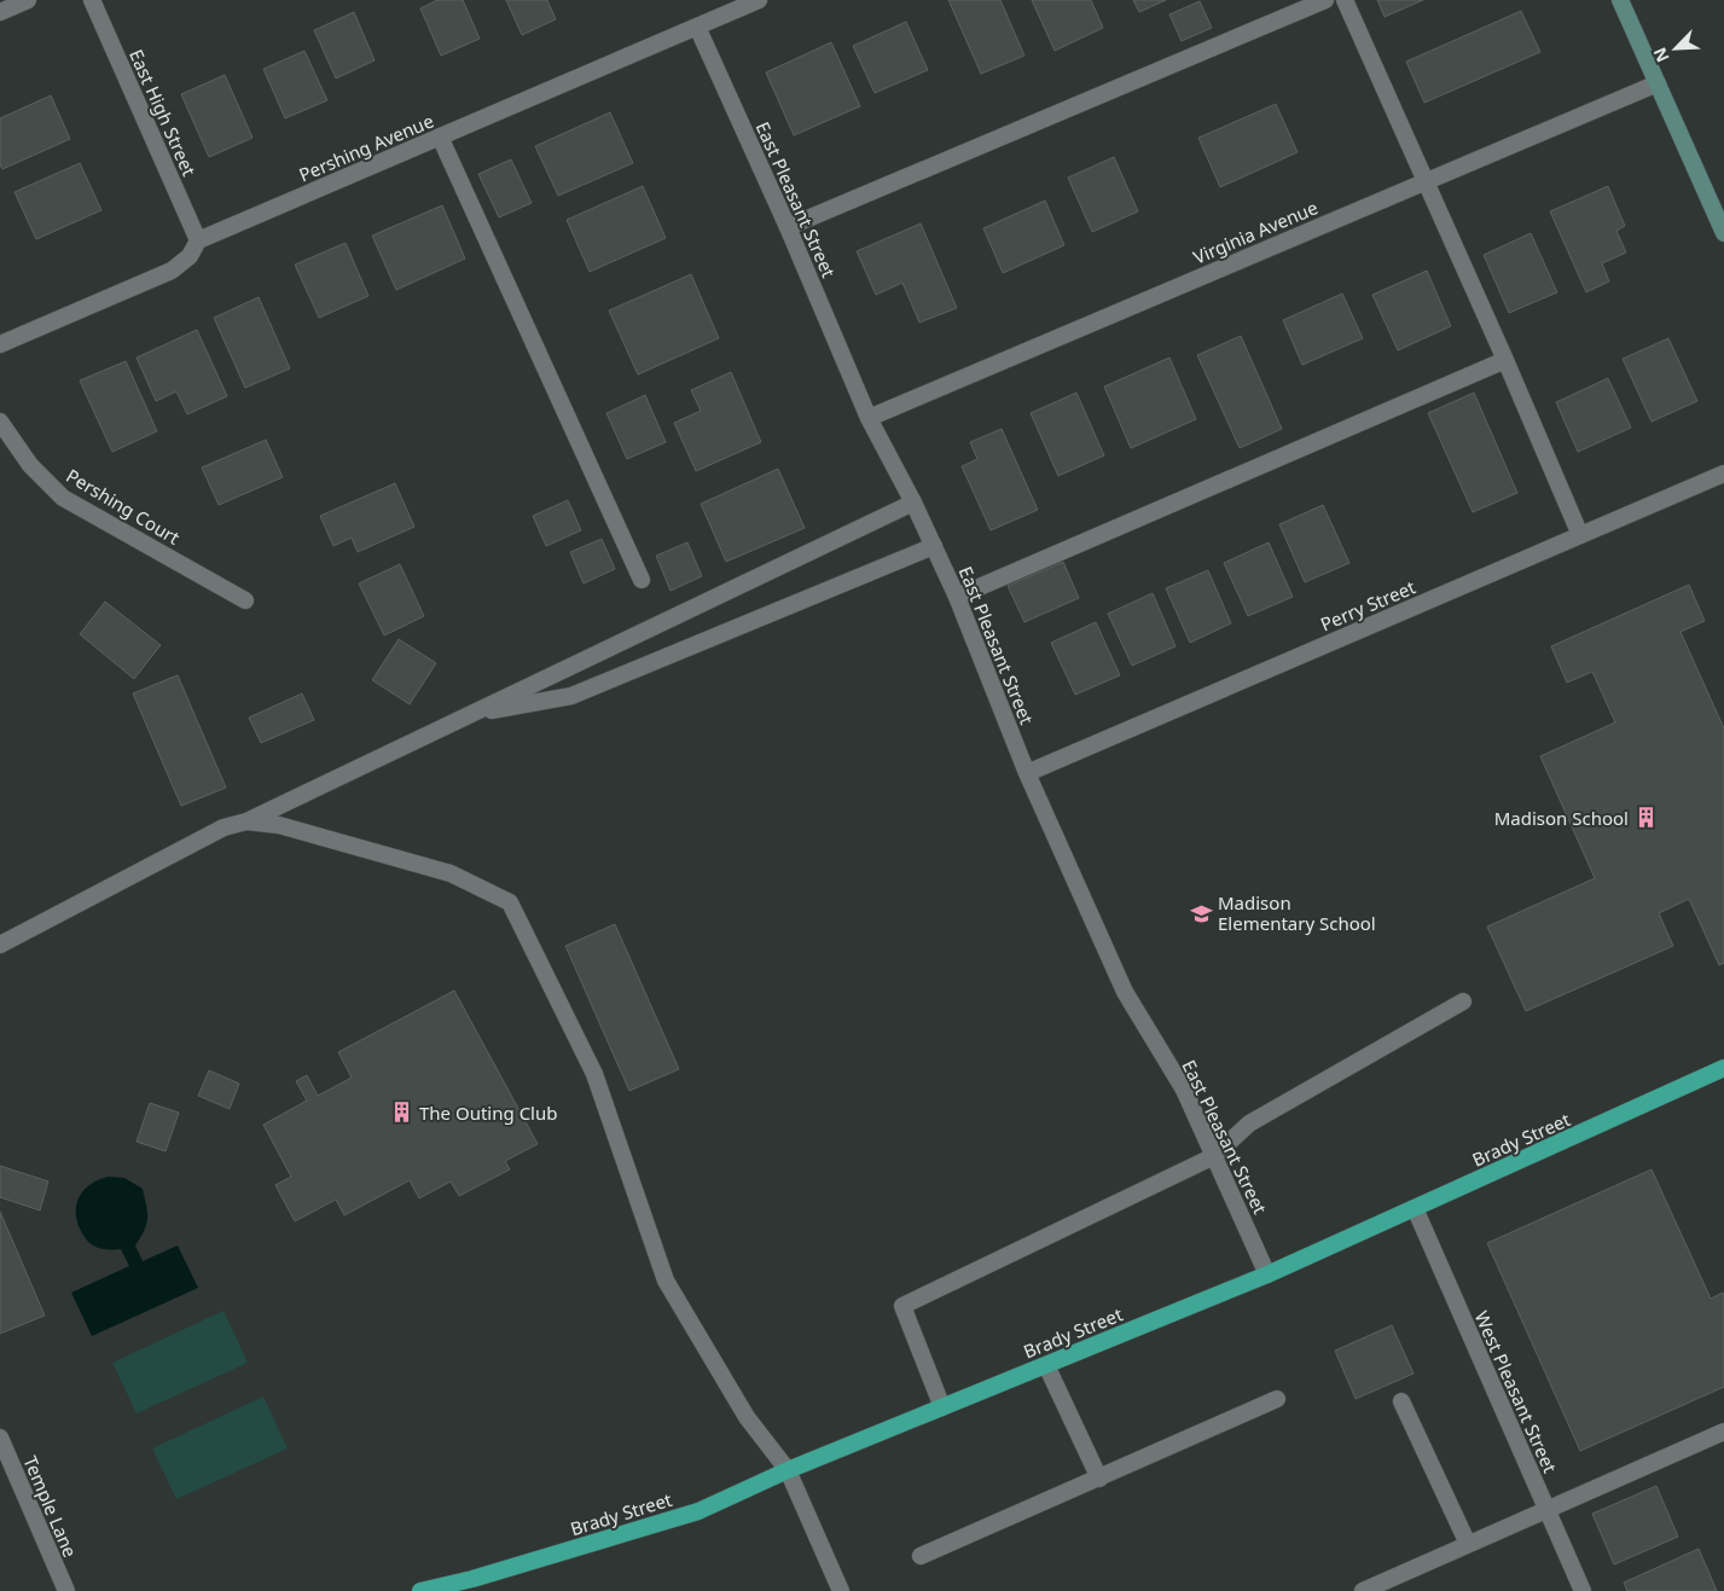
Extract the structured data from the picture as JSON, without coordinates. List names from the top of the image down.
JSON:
{
  "streets": {
    "highway": ["Brady Street"],
    "street": [
      "East High Street",
      "Pershing Avenue",
      "East Pleasant Street",
      "Virginia Avenue",
      "Pershing Court",
      "Perry Street",
      "West Pleasant Street",
      "Temple Lane"
    ]
  },
  "crossings": [
    ["East High Street", "Pershing Avenue"],
    ["Pershing Avenue", "East Pleasant Street"],
    ["East Pleasant Street", "Virginia Avenue"],
    ["East Pleasant Street", "Perry Street"],
    ["East Pleasant Street", "Brady Street"],
    ["Brady Street", "West Pleasant Street"]
  ],
  "places": {
    "building": ["Madison School", "The Outing Club"],
    "school or university": ["Madison Elementary School"]
  },
  "north": "bottom left"
}
